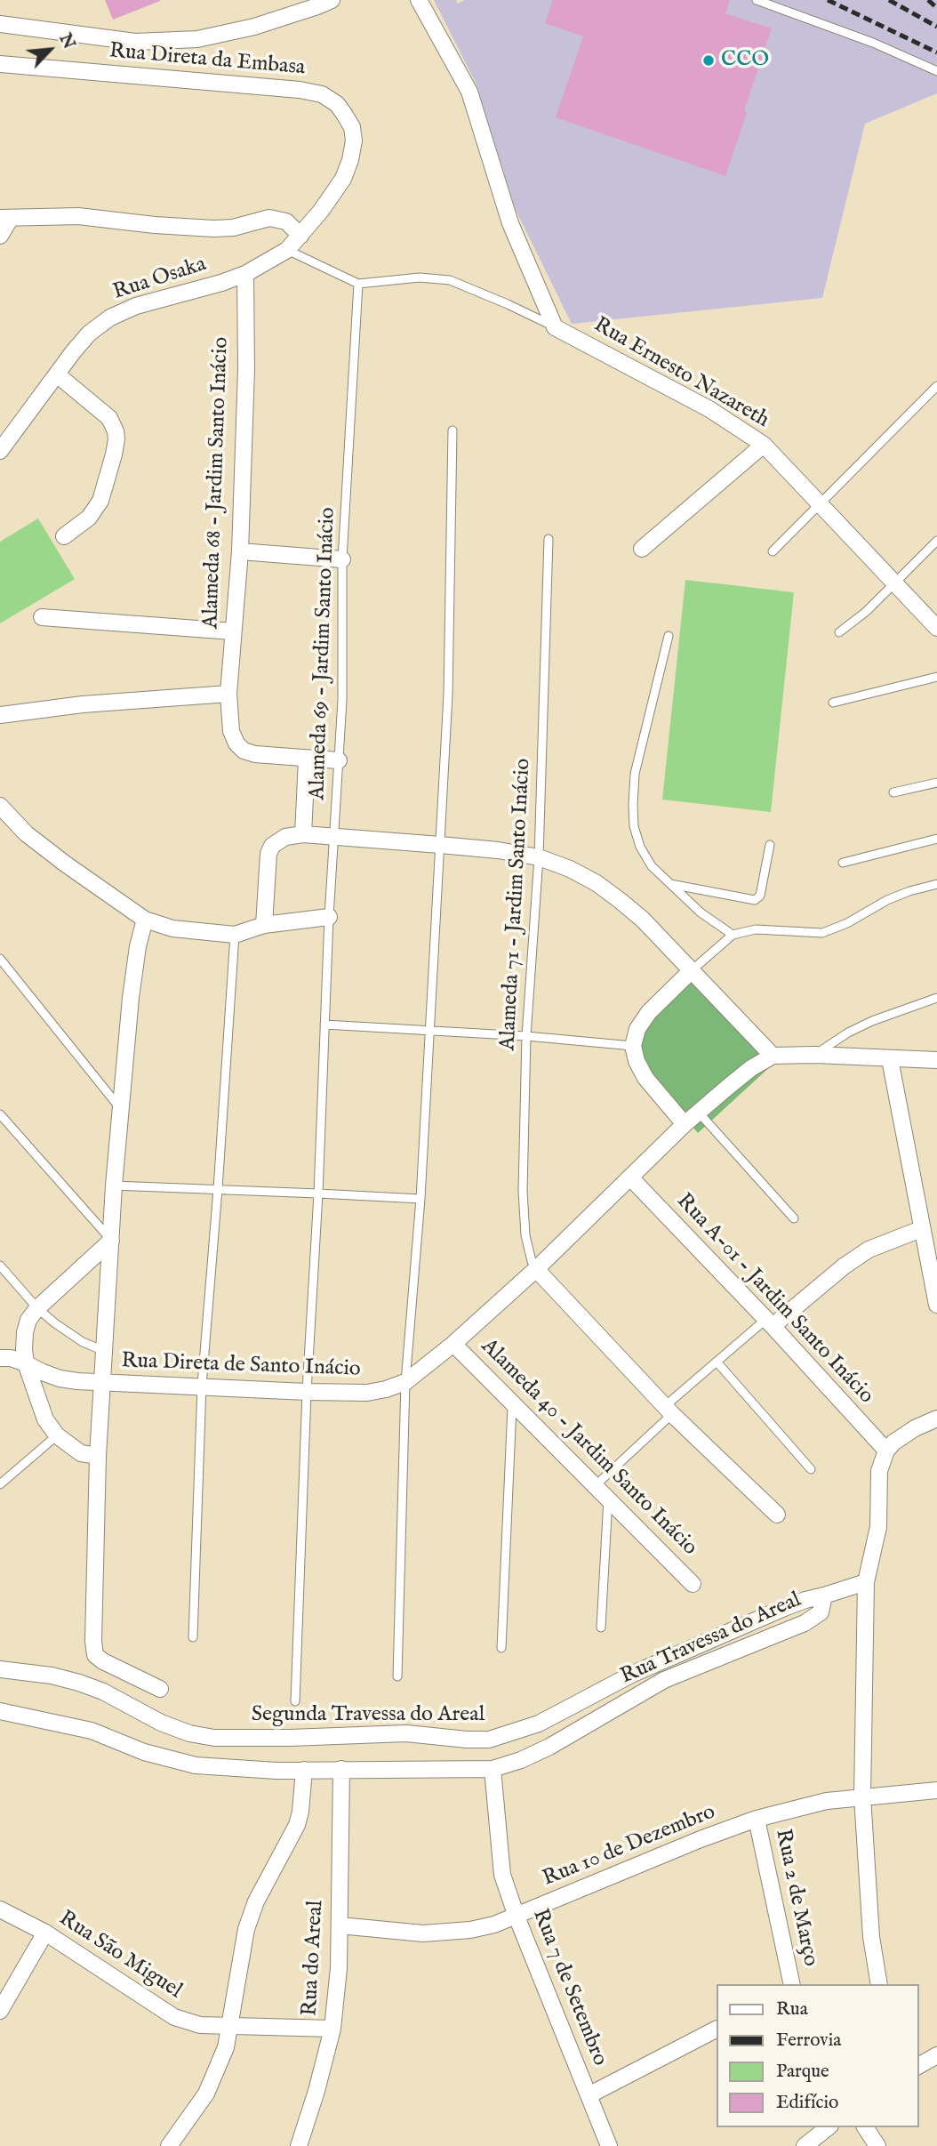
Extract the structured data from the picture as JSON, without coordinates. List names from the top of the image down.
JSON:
{
  "streets": {
    "street": [
      "Rua Direta da Embasa",
      "Rua Osaka",
      "Rua Ernesto Nazareth",
      "Alameda 68 - Jardim Santo Inácio",
      "Rua A-01 - Jardim Santo Inácio",
      "Rua Direta de Santo Inácio",
      "Alameda 40 - Jardim Santo Inácio",
      "Rua Travessa do Areal",
      "Segunda Travessa do Areal",
      "Rua 10 de Dezembro",
      "Rua 2 de Março",
      "Rua São Miguel",
      "Rua do Areal",
      "Rua 7 de Setembro"
    ],
    "lane": ["Alameda 69 - Jardim Santo Inácio", "Alameda 71 - Jardim Santo Inácio"]
  },
  "crossings": [
    ["Rua Direta da Embasa", "Rua Osaka"],
    ["Rua Direta da Embasa", "Alameda 68 - Jardim Santo Inácio"],
    ["Rua Osaka", "Alameda 68 - Jardim Santo Inácio"],
    ["Rua Ernesto Nazareth", "Alameda 69 - Jardim Santo Inácio"],
    ["Alameda 68 - Jardim Santo Inácio", "Alameda 69 - Jardim Santo Inácio"],
    ["Alameda 69 - Jardim Santo Inácio", "Rua Direta de Santo Inácio"],
    ["Alameda 71 - Jardim Santo Inácio", "Rua Direta de Santo Inácio"],
    ["Rua A-01 - Jardim Santo Inácio", "Rua Direta de Santo Inácio"],
    ["Rua Direta de Santo Inácio", "Alameda 40 - Jardim Santo Inácio"],
    ["Rua Travessa do Areal", "Segunda Travessa do Areal"],
    ["Rua Travessa do Areal", "Rua 7 de Setembro"],
    ["Rua 10 de Dezembro", "Rua 2 de Março"],
    ["Rua 10 de Dezembro", "Rua do Areal"],
    ["Rua 10 de Dezembro", "Rua 7 de Setembro"],
    ["Rua São Miguel", "Rua do Areal"]
  ],
  "places": ["CCO"],
  "legend": [
    "Rua",
    "Ferrovia",
    "Parque",
    "Edifício"
  ],
  "north": "top right"
}
